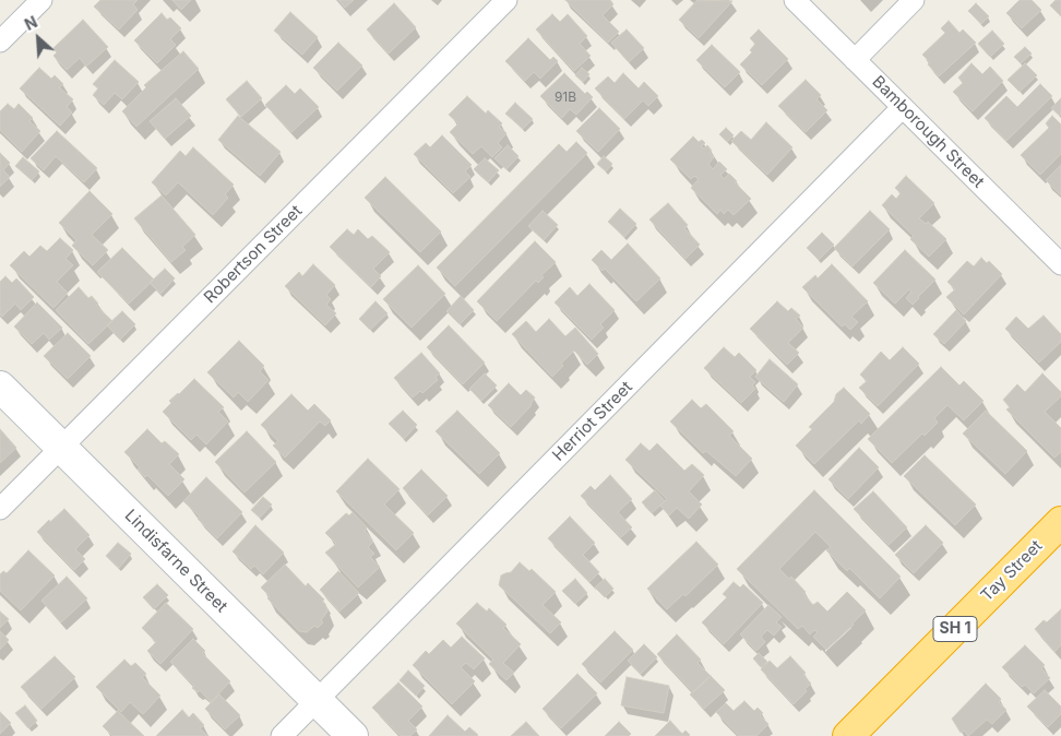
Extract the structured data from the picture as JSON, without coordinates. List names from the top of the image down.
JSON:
{
  "streets": {
    "highway": ["Tay Street", "SH 1"],
    "street": [
      "Bamborough Street",
      "Robertson Street",
      "Herriot Street",
      "Lindisfarne Street"
    ]
  },
  "crossings": [
    ["Bamborough Street", "Herriot Street"],
    ["Robertson Street", "Lindisfarne Street"],
    ["Herriot Street", "Lindisfarne Street"]
  ],
  "house_numbers": ["91B"],
  "north": "top left"
}
